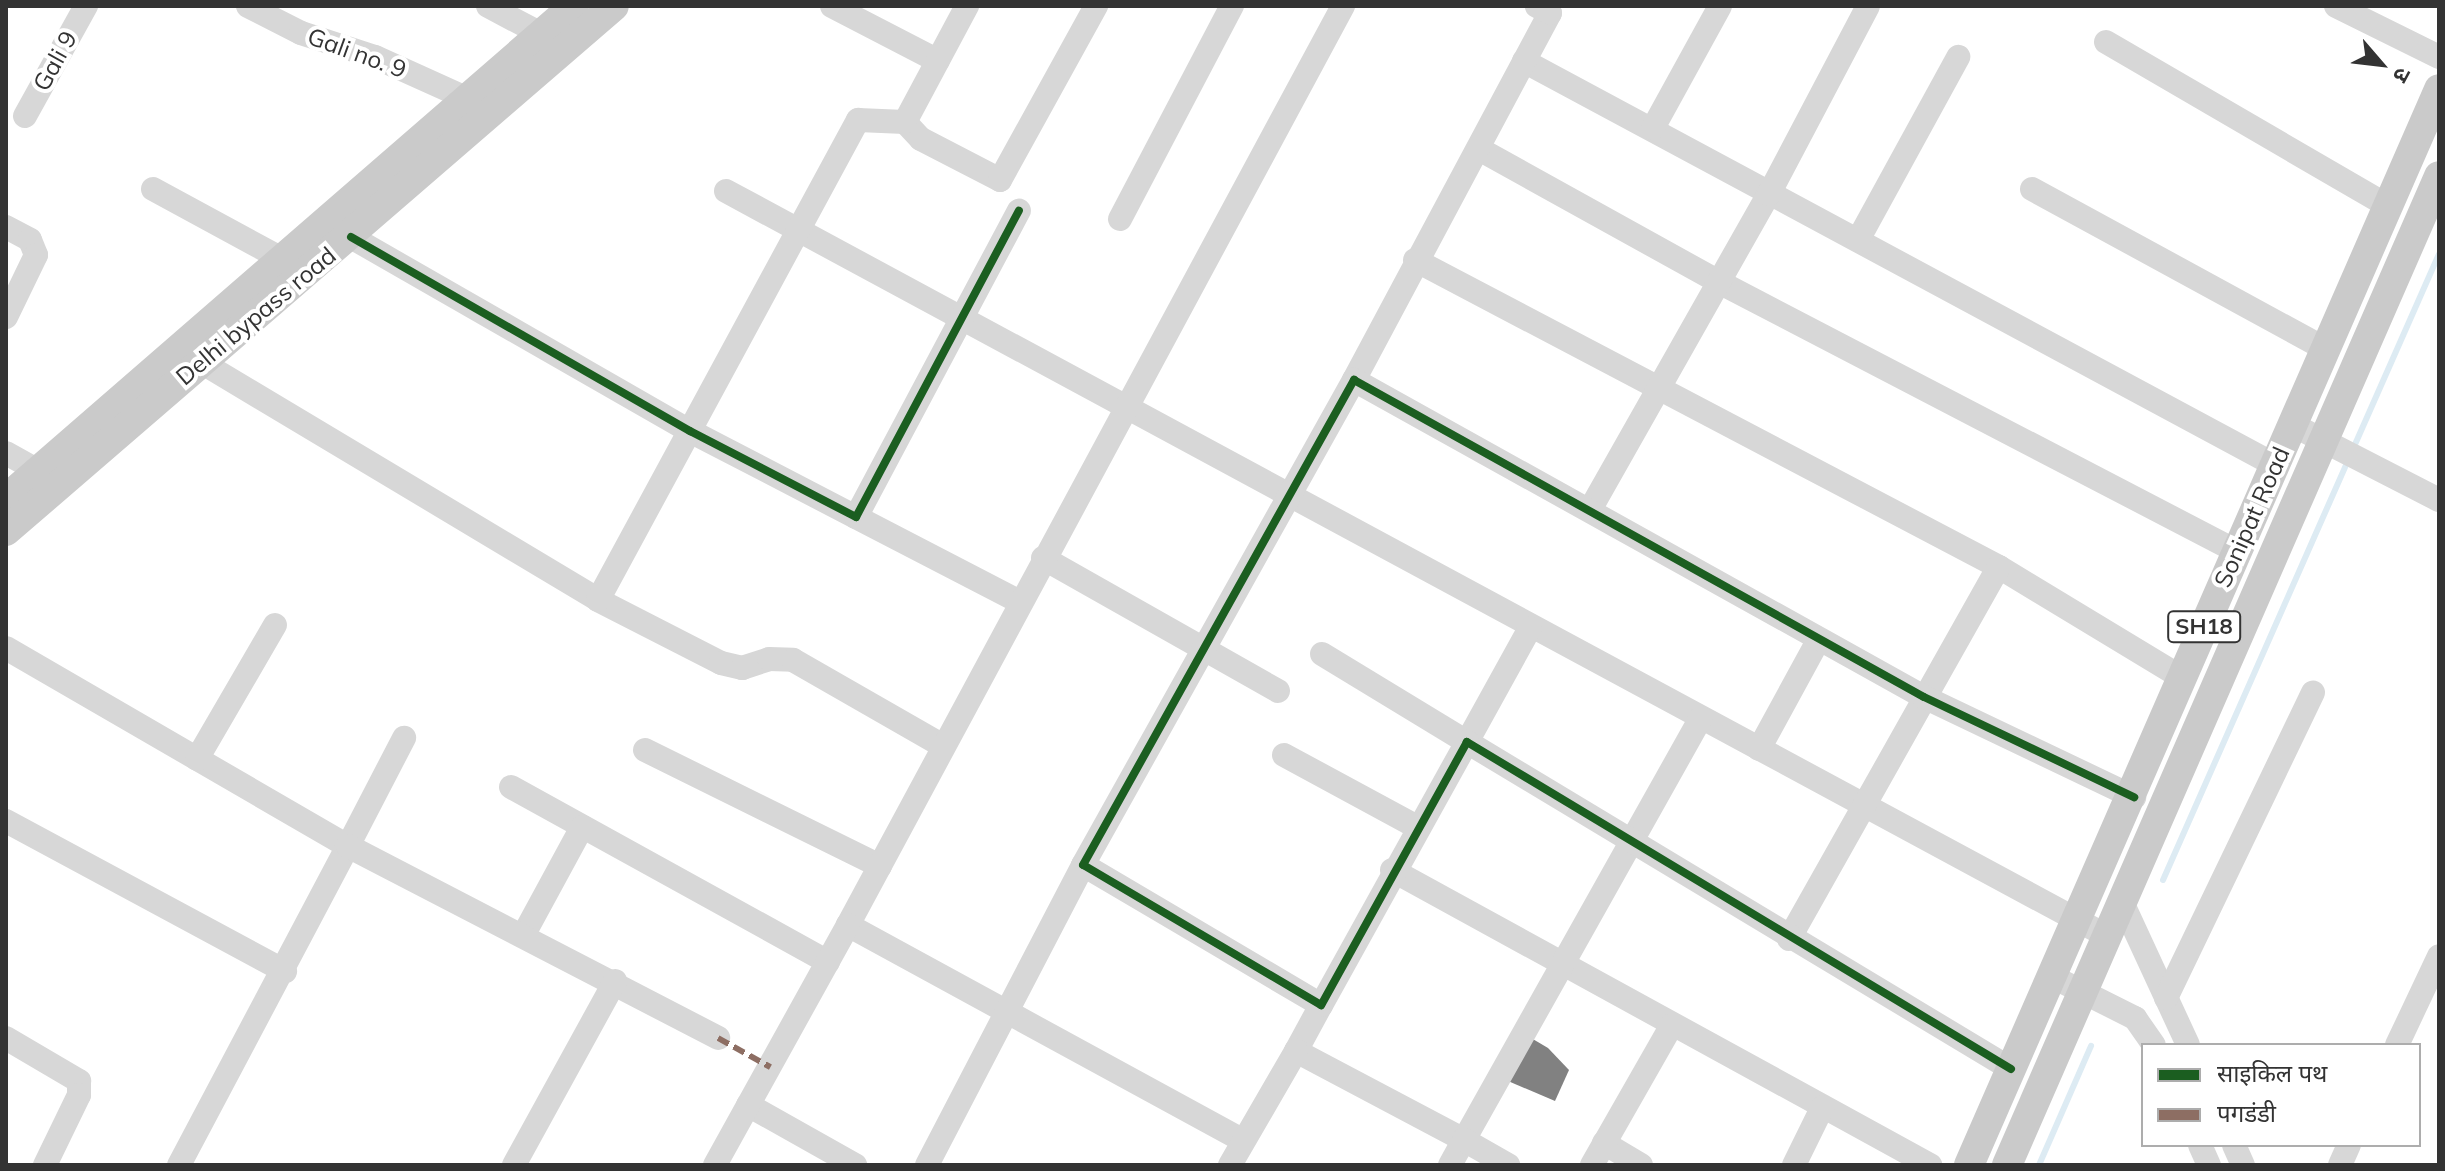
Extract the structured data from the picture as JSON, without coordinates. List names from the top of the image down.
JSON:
{
  "streets": {
    "main road": ["Delhi bypass road", "Sonipat Road", "SH18"],
    "street": ["Gali no. 9", "Gali 9"]
  },
  "crossings": [
    ["Gali no. 9", "Delhi bypass road"]
  ],
  "legend": ["साइकिल पथ", "पगडंडी"],
  "north": "bottom right"
}
